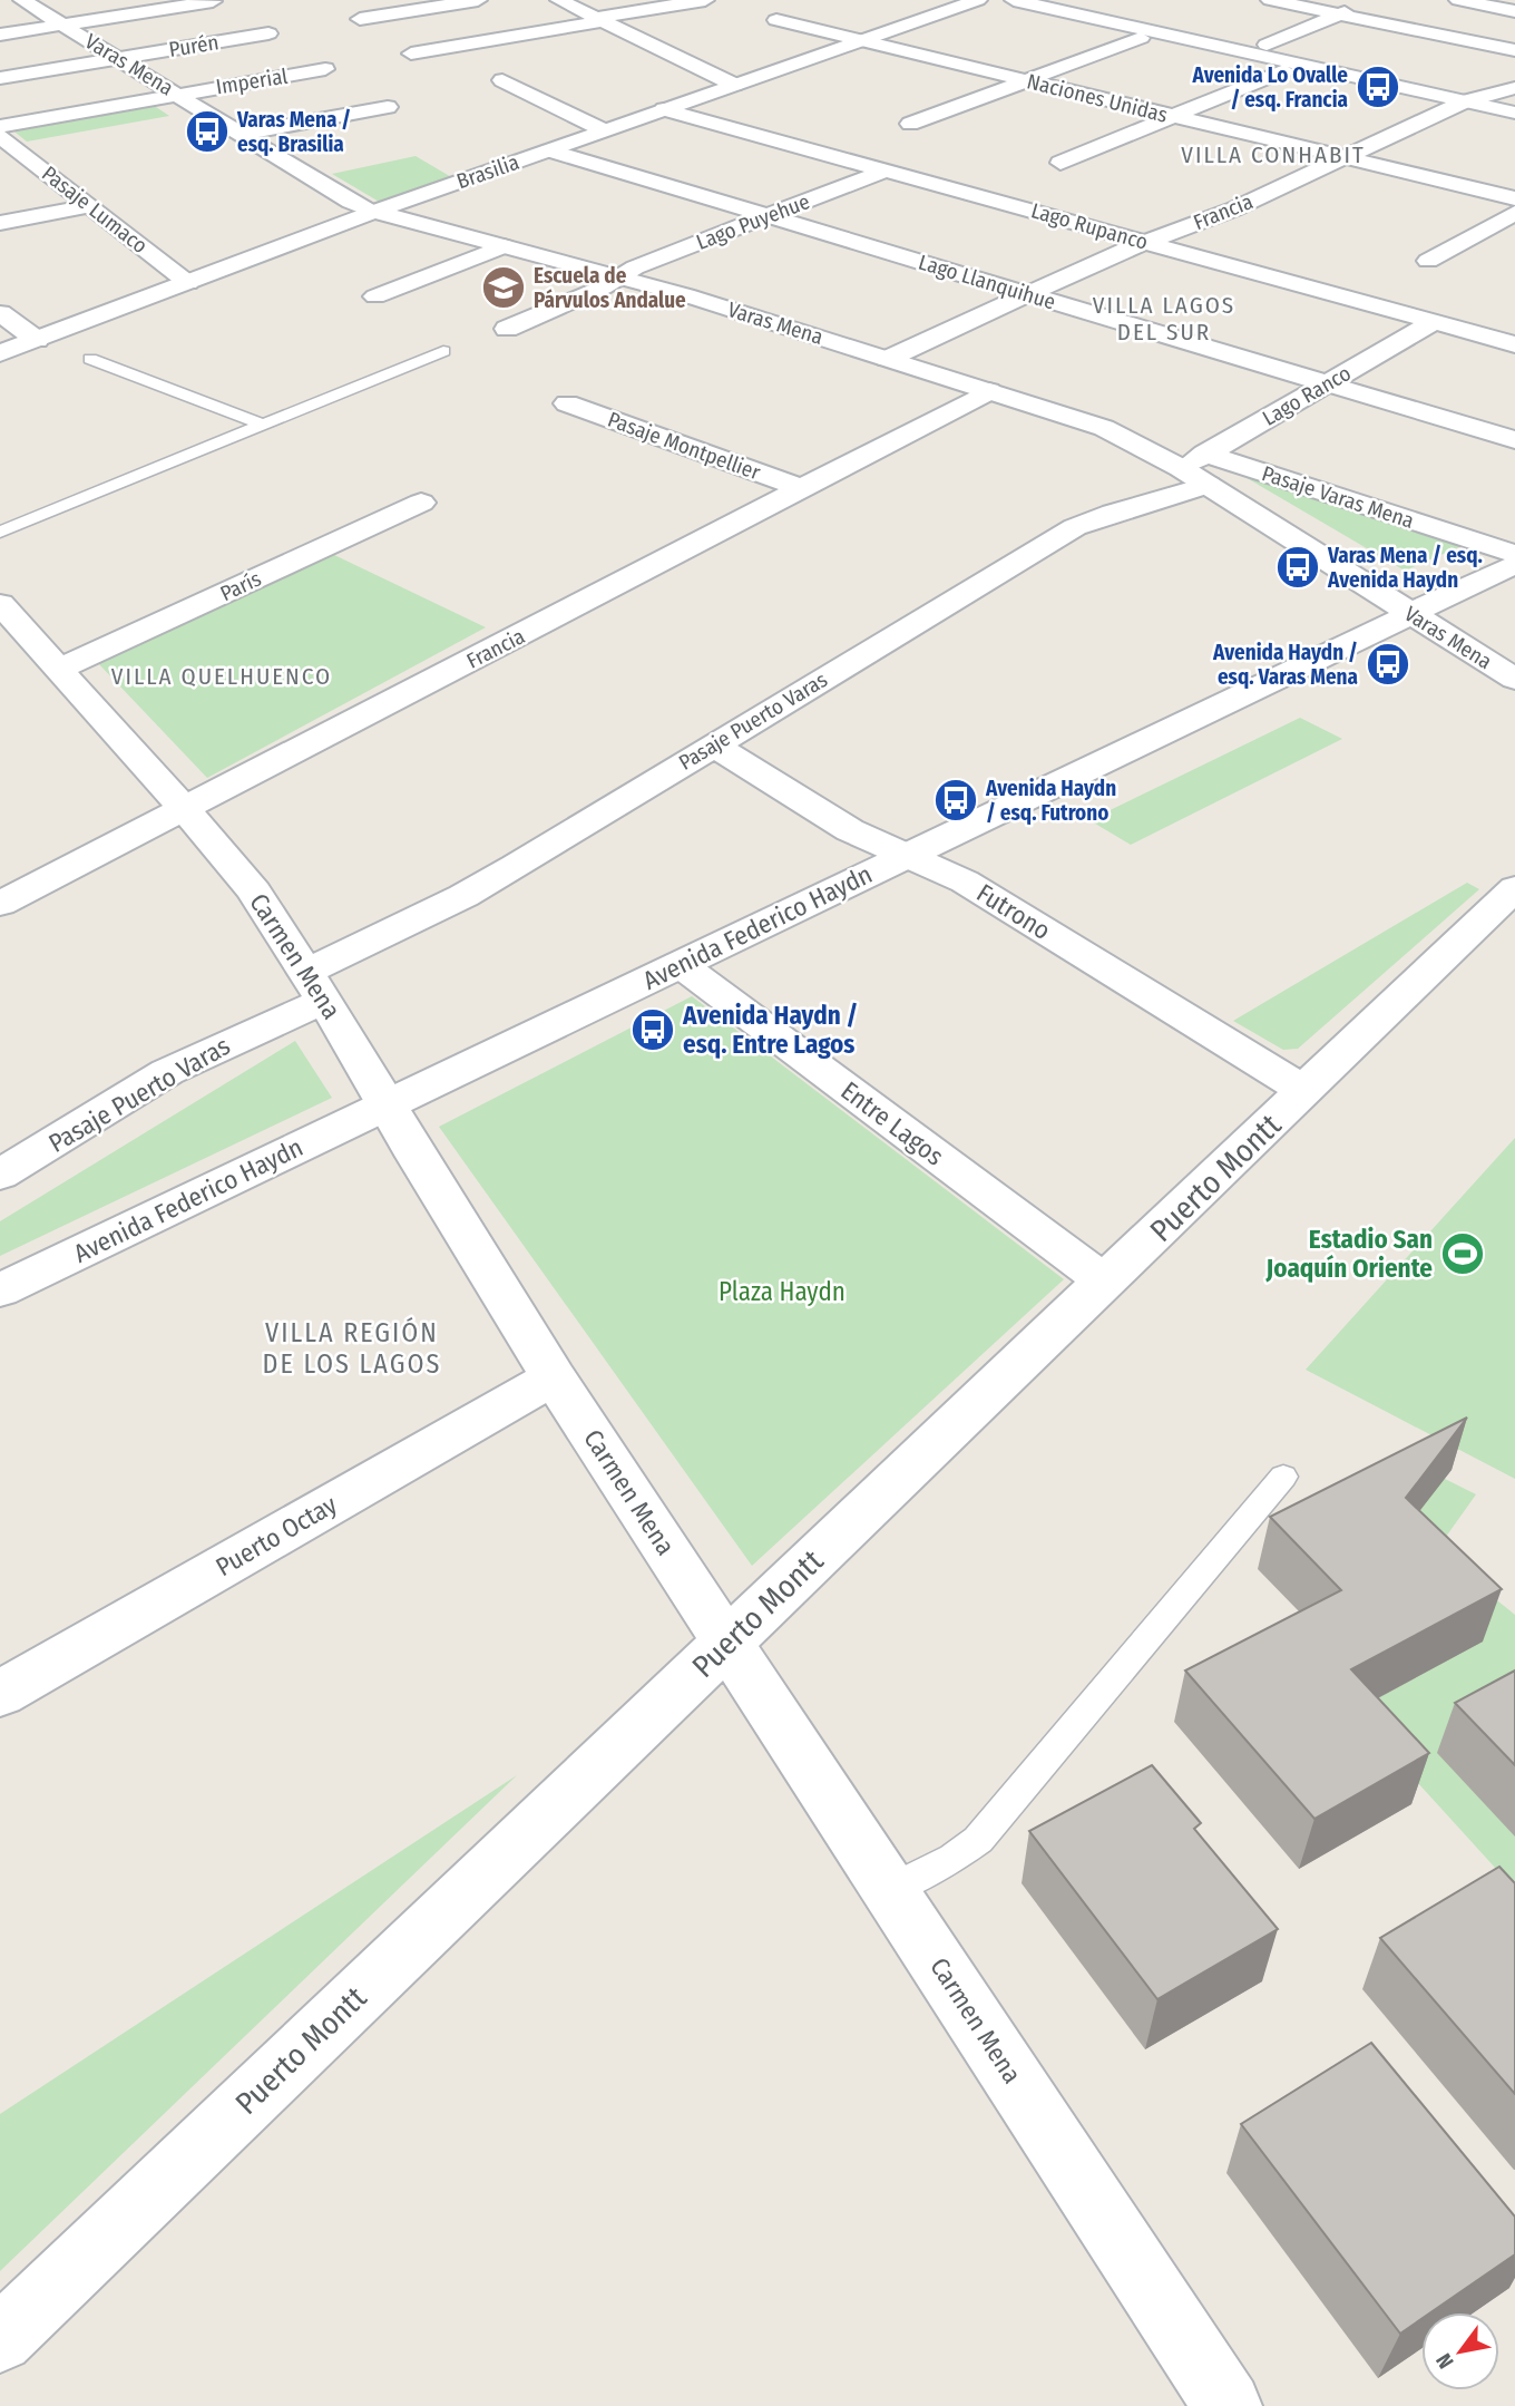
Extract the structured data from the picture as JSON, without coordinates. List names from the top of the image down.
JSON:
{
  "streets": {
    "street": [
      "Purén",
      "Varas Mena",
      "Imperial",
      "Naciones Unidas",
      "Brasilia",
      "Pasaje Lumaco",
      "Francia",
      "Lago Puyehue",
      "Lago Rupanco",
      "Lago Llanquihue",
      "Lago Ranco",
      "Pasaje Montpellier",
      "Pasaje Varas Mena",
      "París",
      "Pasaje Puerto Varas",
      "Futrono",
      "Avenida Federico Haydn",
      "Carmen Mena",
      "Entre Lagos",
      "Puerto Montt",
      "Puerto Octay"
    ]
  },
  "crossings": [
    ["Purén", "Varas Mena"],
    ["Varas Mena", "Imperial"],
    ["Varas Mena", "Brasilia"],
    ["Varas Mena", "Francia"],
    ["Varas Mena", "Lago Puyehue"],
    ["Varas Mena", "Lago Ranco"],
    ["Varas Mena", "Pasaje Varas Mena"],
    ["Varas Mena", "Pasaje Puerto Varas"],
    ["Varas Mena", "Avenida Federico Haydn"],
    ["Naciones Unidas", "Brasilia"],
    ["Naciones Unidas", "Francia"],
    ["Brasilia", "Pasaje Lumaco"],
    ["Brasilia", "Lago Rupanco"],
    ["Brasilia", "Lago Llanquihue"],
    ["Francia", "Lago Rupanco"],
    ["Francia", "Lago Llanquihue"],
    ["Francia", "Pasaje Montpellier"],
    ["Francia", "Carmen Mena"],
    ["Lago Puyehue", "Lago Rupanco"],
    ["Lago Puyehue", "Lago Llanquihue"],
    ["Lago Rupanco", "Lago Ranco"],
    ["Lago Llanquihue", "Lago Ranco"],
    ["Lago Ranco", "Pasaje Varas Mena"],
    ["Lago Ranco", "Pasaje Puerto Varas"],
    ["Pasaje Varas Mena", "Pasaje Puerto Varas"],
    ["París", "Carmen Mena"],
    ["Pasaje Puerto Varas", "Futrono"],
    ["Pasaje Puerto Varas", "Carmen Mena"],
    ["Futrono", "Avenida Federico Haydn"],
    ["Futrono", "Puerto Montt"],
    ["Avenida Federico Haydn", "Carmen Mena"],
    ["Avenida Federico Haydn", "Entre Lagos"],
    ["Carmen Mena", "Puerto Montt"],
    ["Carmen Mena", "Puerto Octay"],
    ["Entre Lagos", "Puerto Montt"]
  ],
  "districts": [
    "VILLA CONHABIT",
    "VILLA LAGOS DEL SUR",
    "VILLA QUELHUENCO",
    "VILLA REGIÓN DE LOS LAGOS"
  ],
  "parks": ["Plaza Haydn"],
  "places": {
    "bus stop": [
      "Avenida Lo Ovalle / esq. Francia",
      "Varas Mena / esq. Brasilia",
      "Varas Mena / esq. Avenida Haydn",
      "Avenida Haydn / esq. Varas Mena",
      "Avenida Haydn / esq. Futrono",
      "Avenida Haydn / esq. Entre Lagos"
    ],
    "school or university": ["Escuela de Párvulos Andalue"],
    "sports": ["Estadio San Joaquín Oriente"]
  },
  "north": "bottom left"
}
